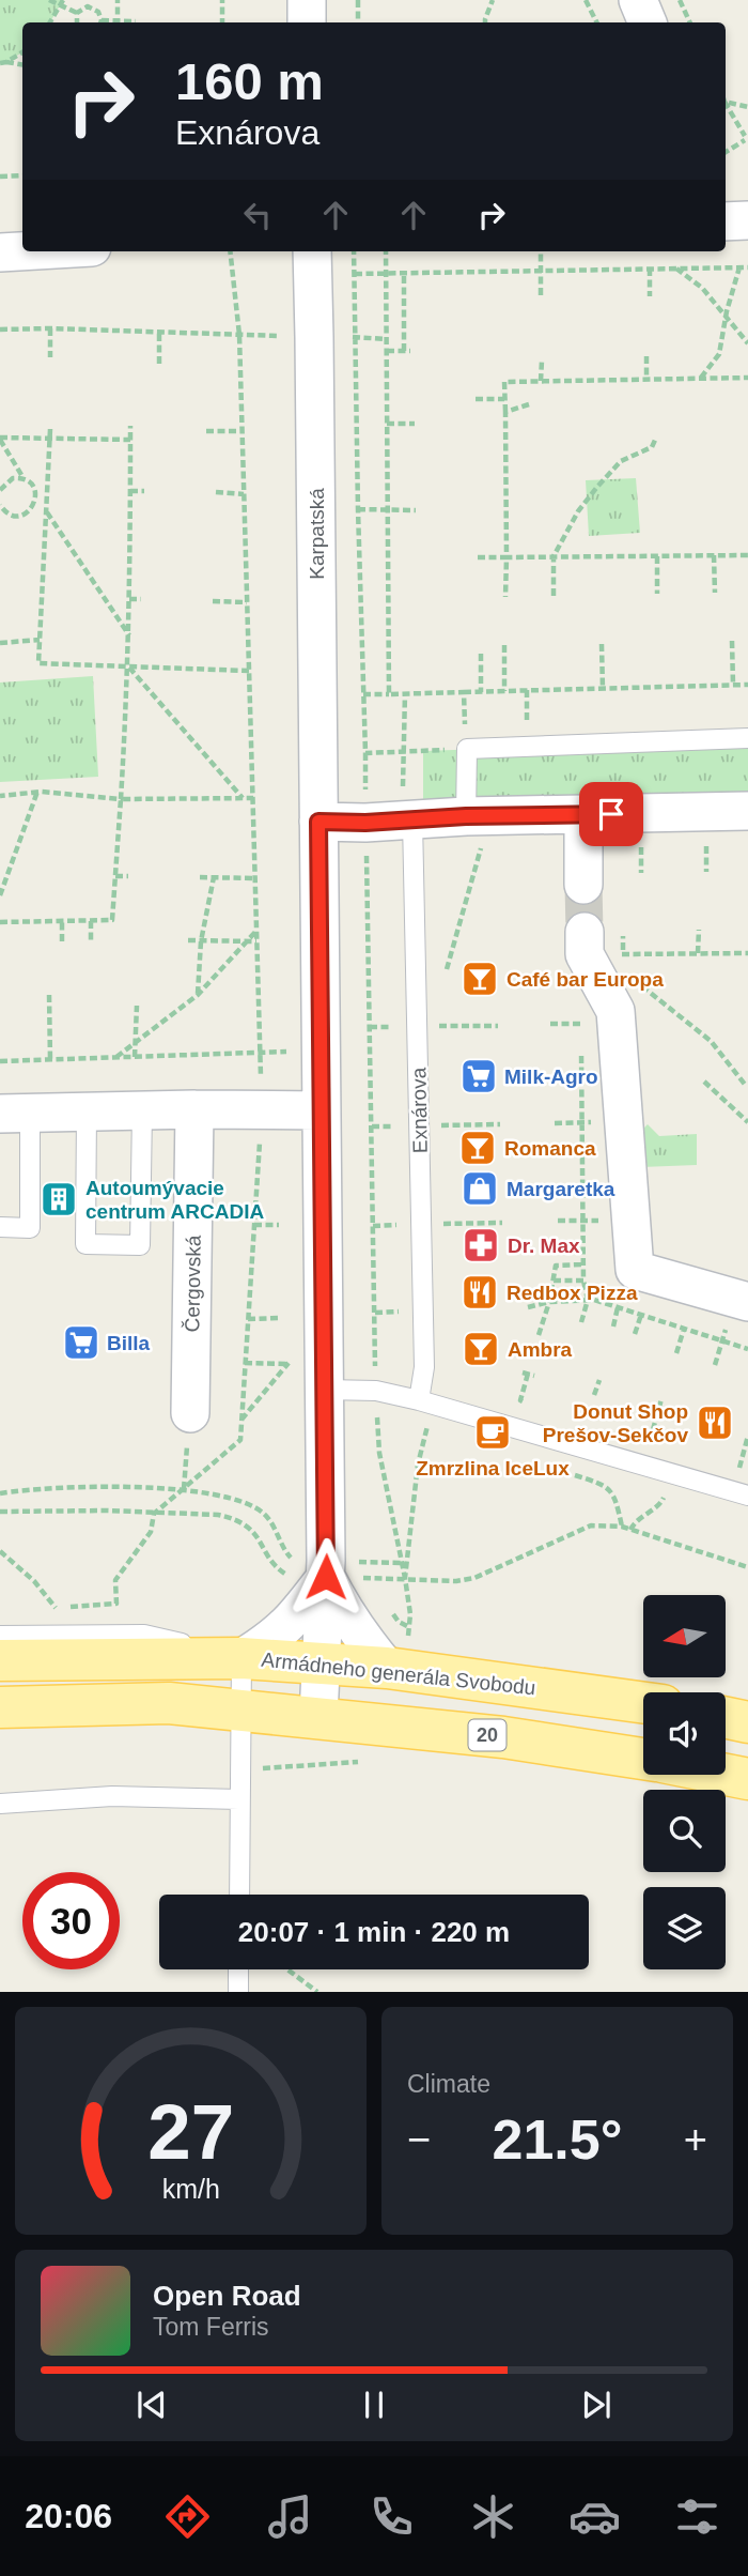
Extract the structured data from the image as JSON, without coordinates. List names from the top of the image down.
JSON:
{
  "streets": {
    "main road": ["Armádneho generála Svobodu", "20"],
    "street": ["Karpatská", "Čergovská"],
    "lane": ["Exnárova"]
  },
  "places": {
    "bar": ["Café bar Europa", "Romanca", "Ambra"],
    "supermarket": ["Milk-Agro", "Billa"],
    "shop": ["Margaretka"],
    "building": ["Autoumývacie centrum ARCADIA"],
    "pharmacy": ["Dr. Max"],
    "restaurant": ["Redbox Pizza", "Donut Shop Prešov-Sekčov"],
    "cafe": ["Zmrzlina IceLux"]
  },
  "north": "left",
  "page": {
    "turn": ["160 m", "Exnárova"],
    "limit": "30",
    "trip": "20:07 · 1 min · 220 m",
    "tile": "Climate",
    "heat": ["−", "21.5°", "+"],
    "song": ["Open Road", "Tom Ferris"],
    "tabs": "20:06",
    "gauge": ["27", "km/h"]
  }
}
